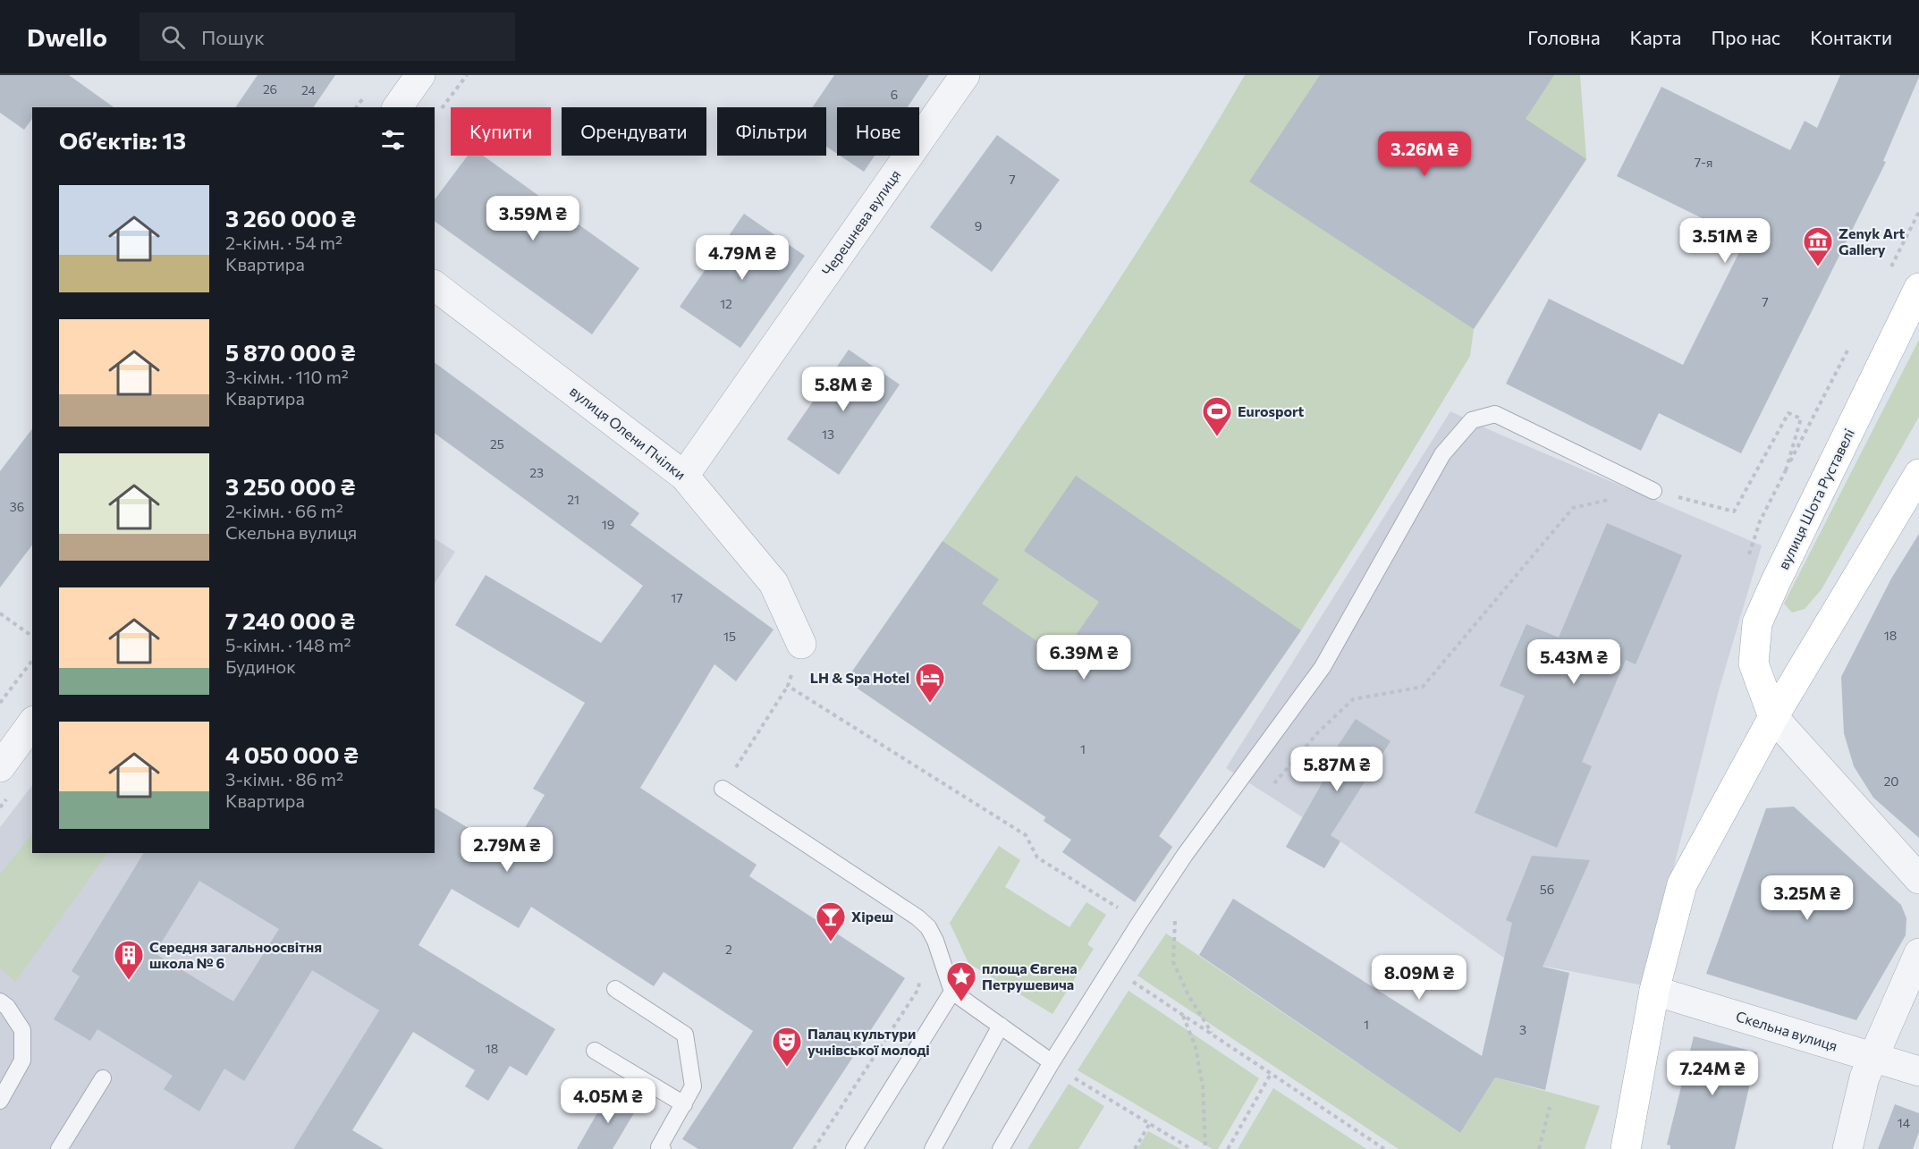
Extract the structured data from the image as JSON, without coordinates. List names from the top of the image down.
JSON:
{
  "streets": {
    "main road": ["вулиця Шота Руставелі"],
    "street": ["Черешнева вулиця", "вулиця Олени Пчілки", "Скельна вулиця"]
  },
  "crossings": [
    ["Черешнева вулиця", "вулиця Олени Пчілки"]
  ],
  "places": {
    "museum": ["Zenyk Art Gallery"],
    "sports": ["Eurosport"],
    "hotel": ["LH & Spa Hotel"],
    "bar": ["Хіреш"],
    "building": ["Середня загальноосвітня школа № 6"],
    "place": ["площа Євгена Петрушевича"],
    "theatre": ["Палац культури учнівської молоді"]
  },
  "house_numbers": [
    "26",
    "24",
    "6",
    "7-я",
    "7",
    "9",
    "7",
    "12",
    "13",
    "25",
    "23",
    "21",
    "36",
    "19",
    "17",
    "18",
    "15",
    "1",
    "20",
    "5б",
    "2",
    "1",
    "3",
    "18",
    "14"
  ],
  "page": {
    "header": "Dwello",
    "search": "Пошук",
    "nav": [
      "Головна",
      "Карта",
      "Про нас",
      "Контакти"
    ],
    "chip": [
      "Купити",
      "Орендувати",
      "Фільтри",
      "Нове"
    ],
    "heading": "Об’єктів: 13",
    "price": [
      "3.26M ₴",
      "3.59M ₴",
      "3.51M ₴",
      "4.79M ₴",
      "5.8M ₴",
      "6.39M ₴",
      "5.43M ₴",
      "5.87M ₴",
      "2.79M ₴",
      "3.25M ₴",
      "8.09M ₴",
      "7.24M ₴",
      "4.05M ₴"
    ],
    "list": [
      {
        "name": "3 260 000 ₴",
        "note": "2-кімн. · 54 m² · Квартира"
      },
      {
        "name": "5 870 000 ₴",
        "note": "3-кімн. · 110 m² · Квартира"
      },
      {
        "name": "3 250 000 ₴",
        "note": "2-кімн. · 66 m² · Скельна вулиця"
      },
      {
        "name": "7 240 000 ₴",
        "note": "5-кімн. · 148 m² · Будинок"
      },
      {
        "name": "4 050 000 ₴",
        "note": "3-кімн. · 86 m² · Квартира"
      }
    ]
  }
}
